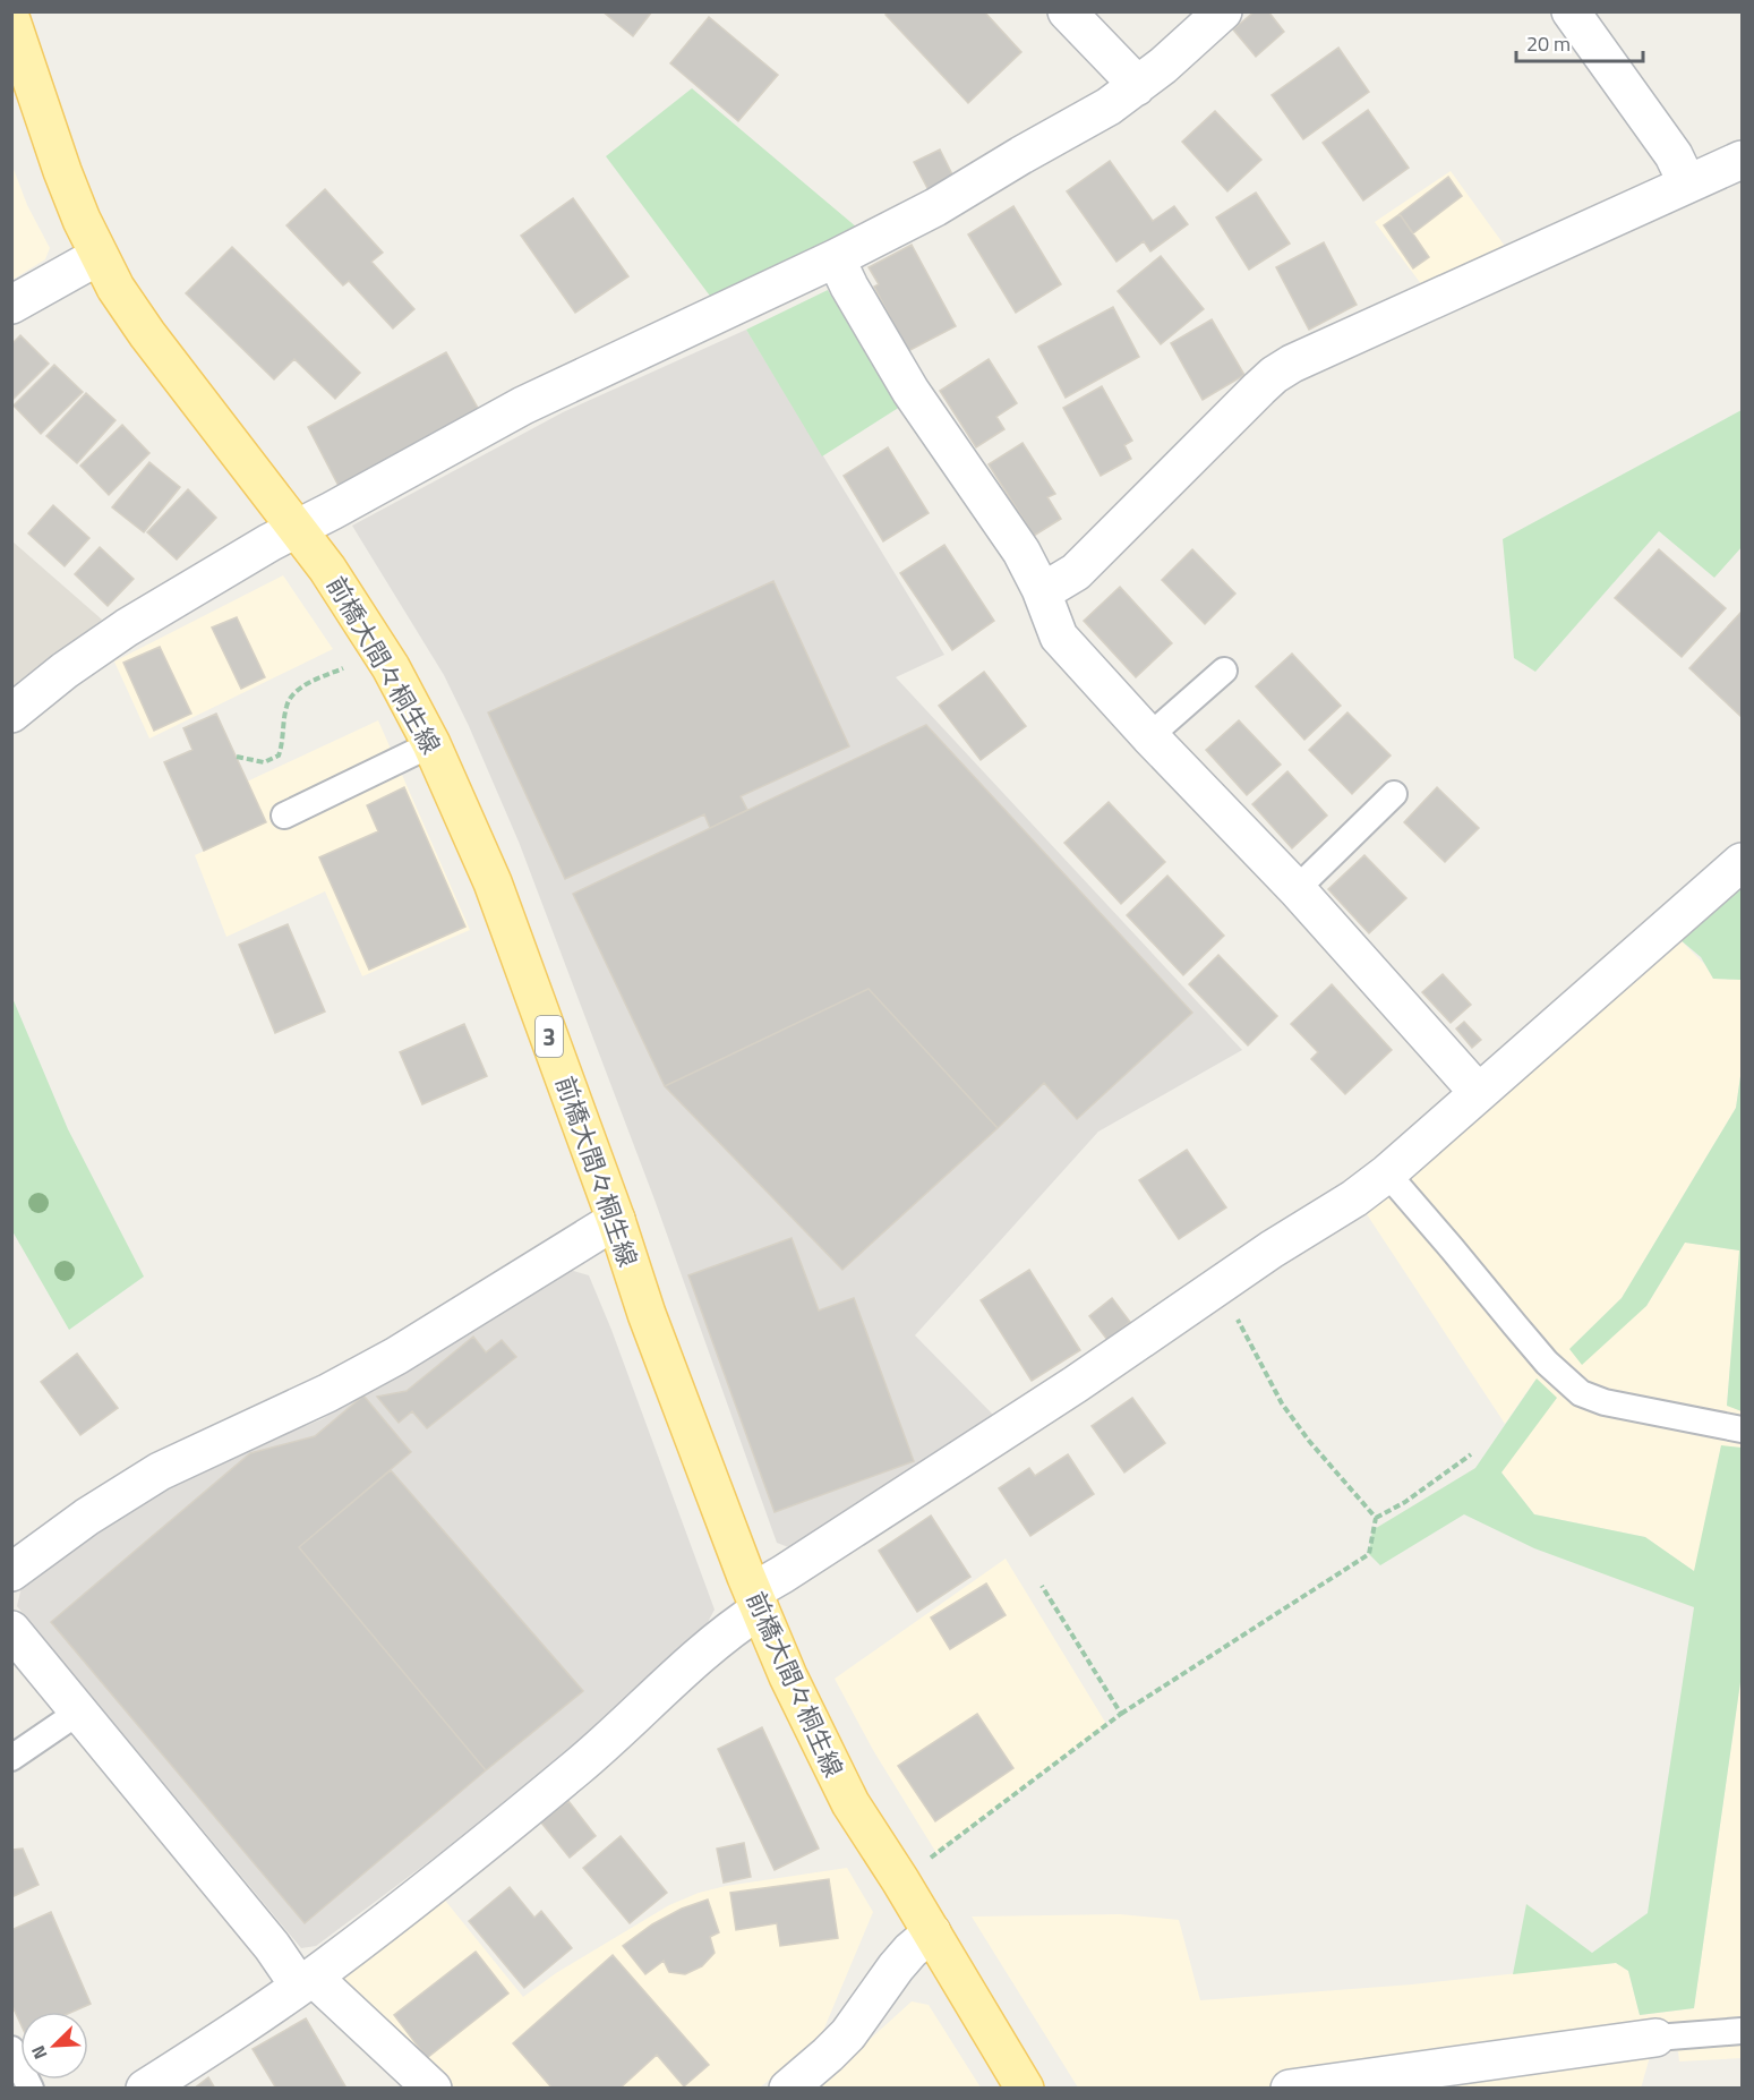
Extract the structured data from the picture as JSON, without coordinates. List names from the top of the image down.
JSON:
{
  "streets": {
    "main road": ["前橋大間々桐生線", "3"]
  },
  "scale_bar": "20 m",
  "north": "bottom left"
}
